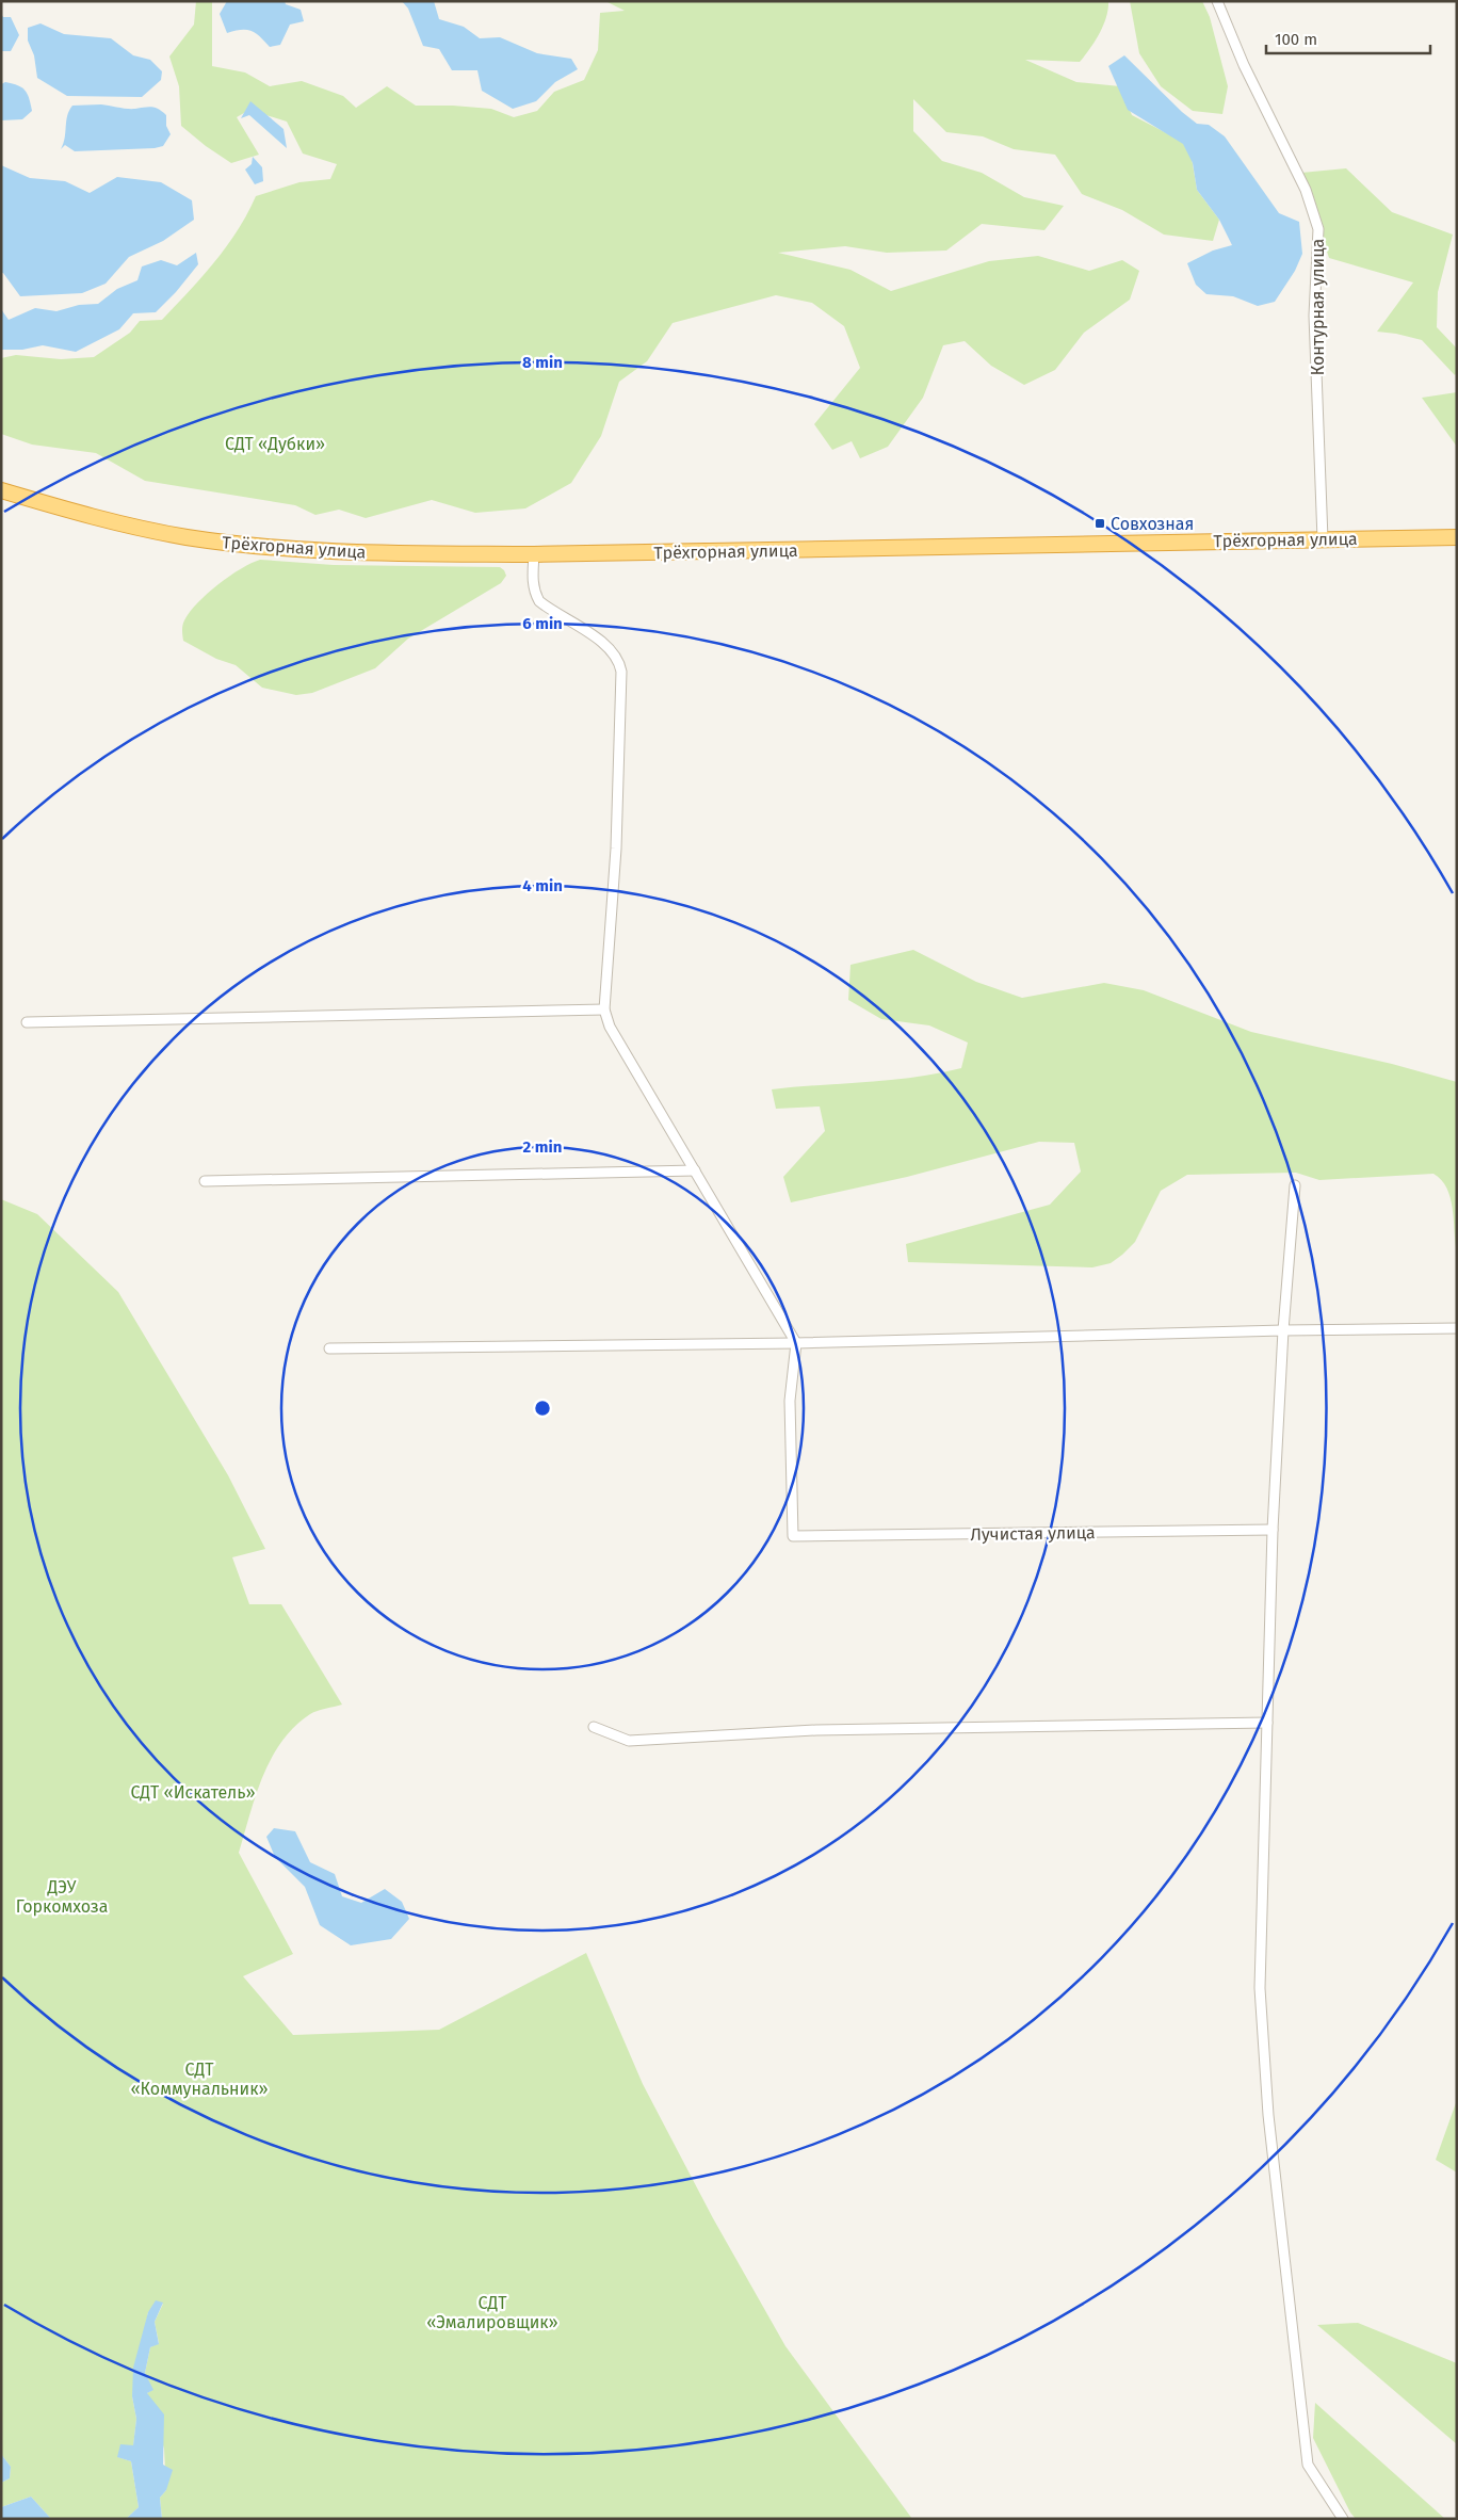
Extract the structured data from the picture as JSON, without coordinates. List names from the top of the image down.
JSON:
{
  "streets": {
    "highway": ["Трёхгорная улица"],
    "street": ["Контурная улица", "Лучистая улица"]
  },
  "crossings": [
    ["Контурная улица", "Трёхгорная улица"]
  ],
  "parks": [
    "СДТ «Дубки»",
    "СДТ «Искатель»",
    "ДЭУ Горкомхоза",
    "СДТ «Коммунальник»",
    "СДТ «Эмалировщик»"
  ],
  "places": {
    "transit": ["Совхозная"]
  },
  "scale_bar": "100 m",
  "rings": [
    "8 min",
    "6 min",
    "4 min",
    "2 min"
  ]
}
